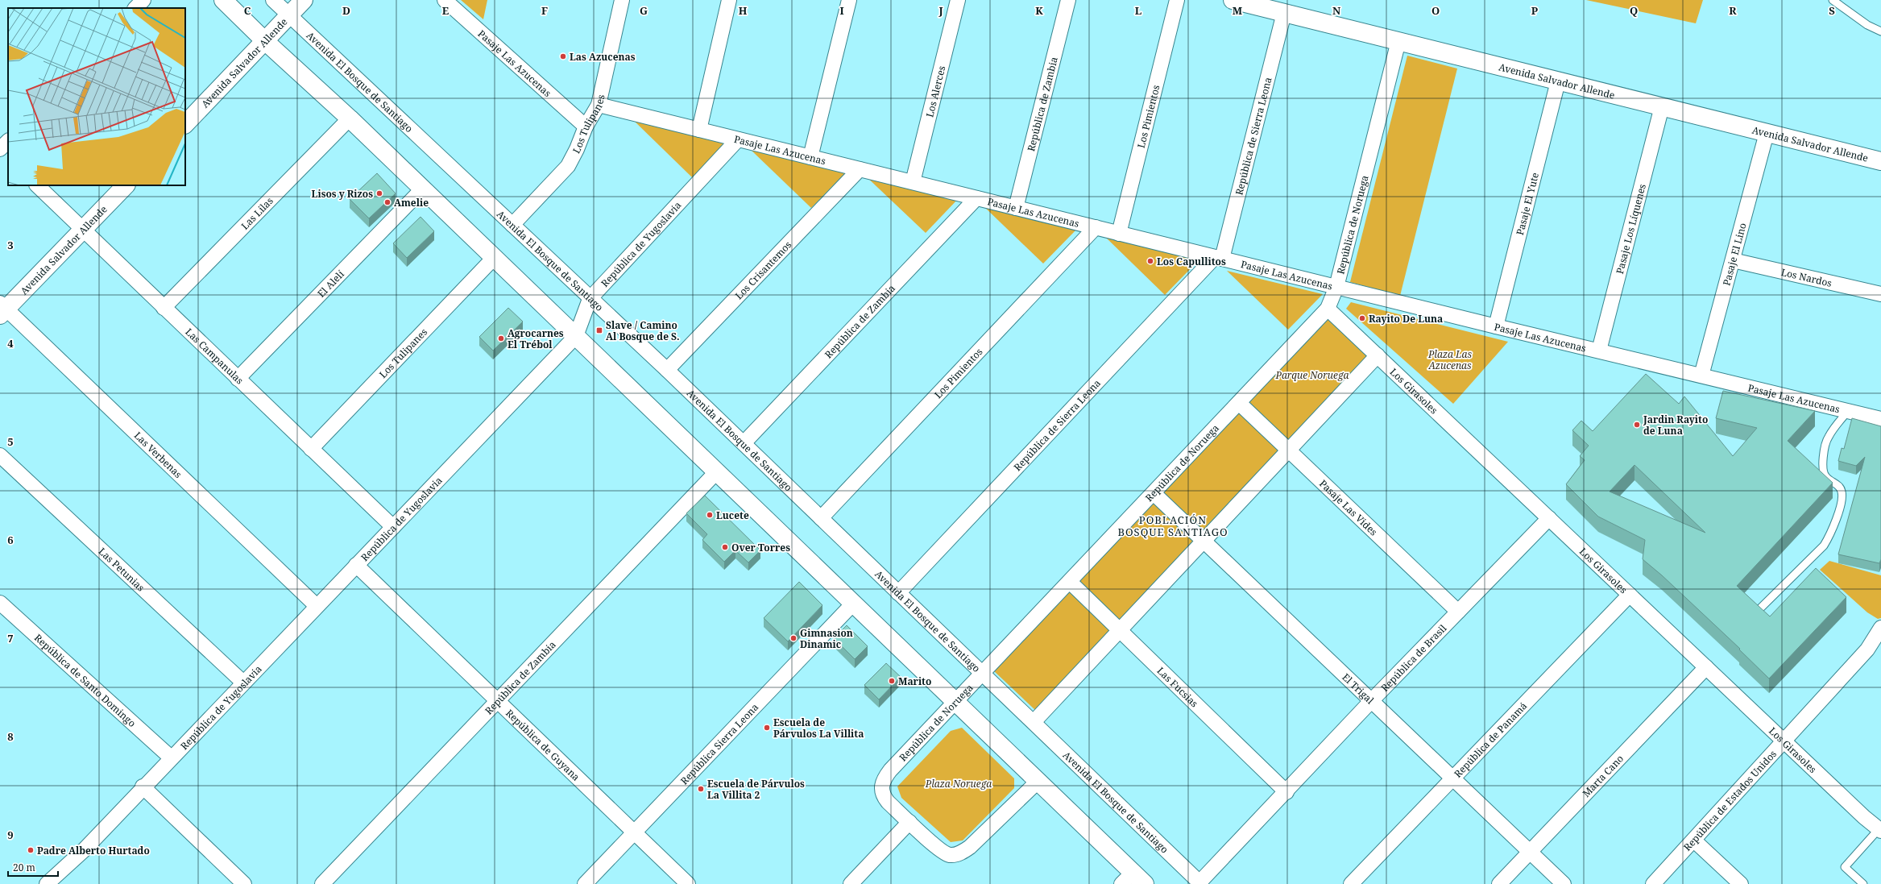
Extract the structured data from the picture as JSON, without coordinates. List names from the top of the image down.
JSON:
{
  "streets": {
    "main road": ["Avenida Salvador Allende"],
    "street": [
      "Pasaje Las Azucenas",
      "Avenida El Bosque de Santiago",
      "Los Alerces",
      "República de Zambia",
      "Los Pimientos",
      "Los Tulipanes",
      "República de Sierra Leona",
      "Pasaje El Yute",
      "Las Lilas",
      "República de Noruega",
      "Pasaje Los Líquenes",
      "República de Yugoslavia",
      "Pasaje El Lino",
      "Los Crisantemos",
      "Los Nardos",
      "El Alelí",
      "Las Campanulas",
      "Los Girasoles",
      "Las Verbenas",
      "Pasaje Las Vides",
      "Las Petunias",
      "República de Brasil",
      "República de Santo Domingo",
      "Las Fucsias",
      "El Trigal",
      "República de Panamá",
      "República Sierra Leona",
      "República de Guyana",
      "Marta Cano",
      "República de Estados Unidos"
    ]
  },
  "crossings": [
    ["Avenida Salvador Allende", "Avenida El Bosque de Santiago"],
    ["Avenida Salvador Allende", "República de Sierra Leona"],
    ["Avenida Salvador Allende", "Pasaje El Yute"],
    ["Avenida Salvador Allende", "República de Noruega"],
    ["Avenida Salvador Allende", "Pasaje Los Líquenes"],
    ["Avenida Salvador Allende", "Pasaje El Lino"],
    ["Avenida Salvador Allende", "Las Campanulas"],
    ["Avenida Salvador Allende", "Las Verbenas"],
    ["Pasaje Las Azucenas", "Los Alerces"],
    ["Pasaje Las Azucenas", "República de Zambia"],
    ["Pasaje Las Azucenas", "Los Pimientos"],
    ["Pasaje Las Azucenas", "Los Tulipanes"],
    ["Pasaje Las Azucenas", "República de Sierra Leona"],
    ["Pasaje Las Azucenas", "Pasaje El Yute"],
    ["Pasaje Las Azucenas", "República de Noruega"],
    ["Pasaje Las Azucenas", "Pasaje Los Líquenes"],
    ["Pasaje Las Azucenas", "República de Yugoslavia"],
    ["Pasaje Las Azucenas", "Pasaje El Lino"],
    ["Pasaje Las Azucenas", "Los Crisantemos"],
    ["Avenida El Bosque de Santiago", "República de Zambia"],
    ["Avenida El Bosque de Santiago", "Los Pimientos"],
    ["Avenida El Bosque de Santiago", "Los Tulipanes"],
    ["Avenida El Bosque de Santiago", "República de Sierra Leona"],
    ["Avenida El Bosque de Santiago", "República de Noruega"],
    ["Avenida El Bosque de Santiago", "República de Yugoslavia"],
    ["Avenida El Bosque de Santiago", "Los Crisantemos"],
    ["Avenida El Bosque de Santiago", "República de Brasil"],
    ["República de Zambia", "República de Guyana"],
    ["Los Tulipanes", "Las Campanulas"],
    ["Las Lilas", "Las Campanulas"],
    ["República de Noruega", "Los Girasoles"],
    ["República de Noruega", "Pasaje Las Vides"],
    ["República de Noruega", "Las Fucsias"],
    ["República de Noruega", "El Trigal"],
    ["República de Yugoslavia", "Las Campanulas"],
    ["República de Yugoslavia", "Las Verbenas"],
    ["República de Yugoslavia", "Las Petunias"],
    ["República de Yugoslavia", "República de Santo Domingo"],
    ["República de Yugoslavia", "República de Guyana"],
    ["Pasaje El Lino", "Los Nardos"],
    ["El Alelí", "Las Campanulas"],
    ["Los Girasoles", "República de Brasil"],
    ["Los Girasoles", "República de Panamá"],
    ["Los Girasoles", "Marta Cano"],
    ["Los Girasoles", "República de Estados Unidos"],
    ["Pasaje Las Vides", "República de Brasil"],
    ["República de Brasil", "Las Fucsias"],
    ["República de Brasil", "El Trigal"],
    ["El Trigal", "República de Panamá"],
    ["El Trigal", "Marta Cano"],
    ["República Sierra Leona", "República de Guyana"]
  ],
  "districts": ["POBLACIÓN BOSQUE SANTIAGO"],
  "parks": ["Plaza Las Azucenas", "Parque Noruega", "Plaza Noruega"],
  "places": {
    "other": [
      "Las Azucenas",
      "Lisos y Rizos",
      "Amelie",
      "Los Capullitos",
      "Rayito De Luna",
      "Agrocarnes El Trébol",
      "Jardin Rayito de Luna",
      "Lucete",
      "Over Torres",
      "Gimnasion Dinamic",
      "Marito",
      "Escuela de Párvulos La Villita",
      "Escuela de Párvulos La Villita 2",
      "Padre Alberto Hurtado"
    ],
    "transit": ["Slave / Camino Al Bosque de S."]
  },
  "scale_bar": "20 m",
  "grid": {
    "columns": [
      "C",
      "D",
      "E",
      "F",
      "G",
      "H",
      "I",
      "J",
      "K",
      "L",
      "M",
      "N",
      "O",
      "P",
      "Q",
      "R",
      "S"
    ],
    "rows": [
      "3",
      "4",
      "5",
      "6",
      "7",
      "8",
      "9"
    ]
  }
}
